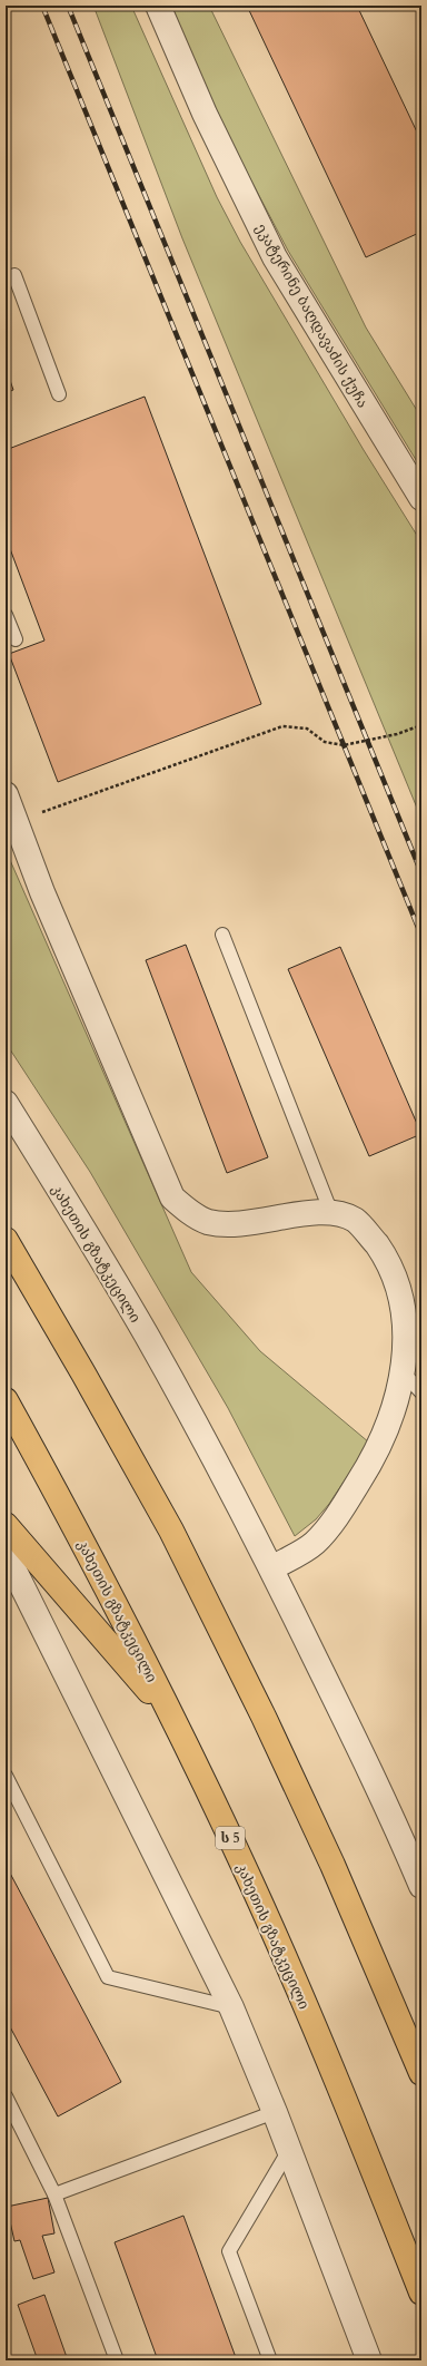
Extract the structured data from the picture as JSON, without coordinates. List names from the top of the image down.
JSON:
{
  "streets": {
    "highway": ["კახეთის გზატკეცილი", "ს 5"],
    "street": ["ეკატერინე ბაღდავაძის ქუჩა"]
  }
}
